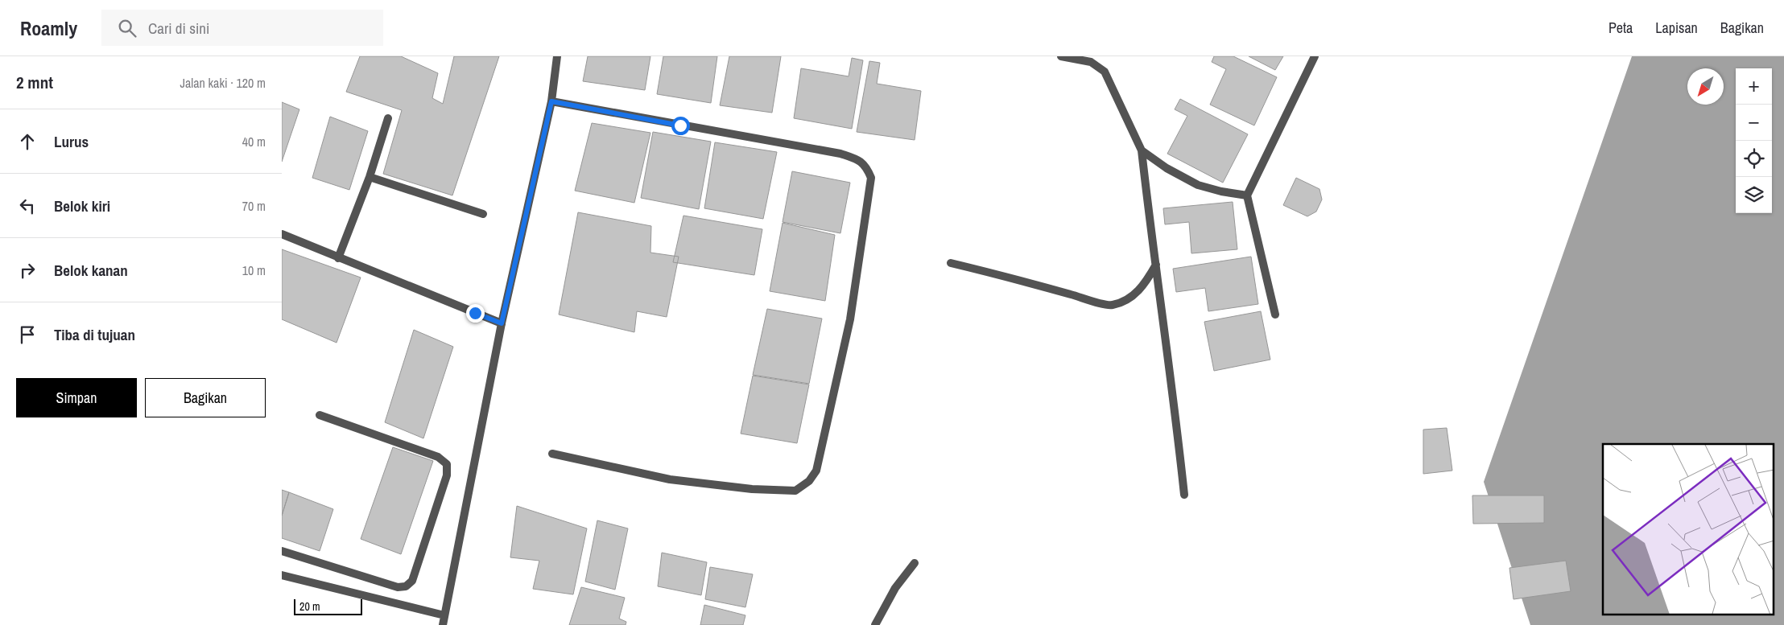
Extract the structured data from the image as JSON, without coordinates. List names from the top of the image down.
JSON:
{
  "scale_bar": "20 m",
  "north": "bottom left",
  "page": {
    "header": "Roamly",
    "search": "Cari di sini",
    "nav": ["Peta", "Lapisan", "Bagikan"],
    "heading": ["2 mnt", "Jalan kaki · 120 m"],
    "map_buttons": ["+", "−"],
    "list": [
      ["Lurus", "40 m"],
      ["Belok kiri", "70 m"],
      ["Belok kanan", "10 m"],
      "Tiba di tujuan"
    ],
    "buttons": ["Simpan", "Bagikan"],
    "scale": "20 m"
  }
}
